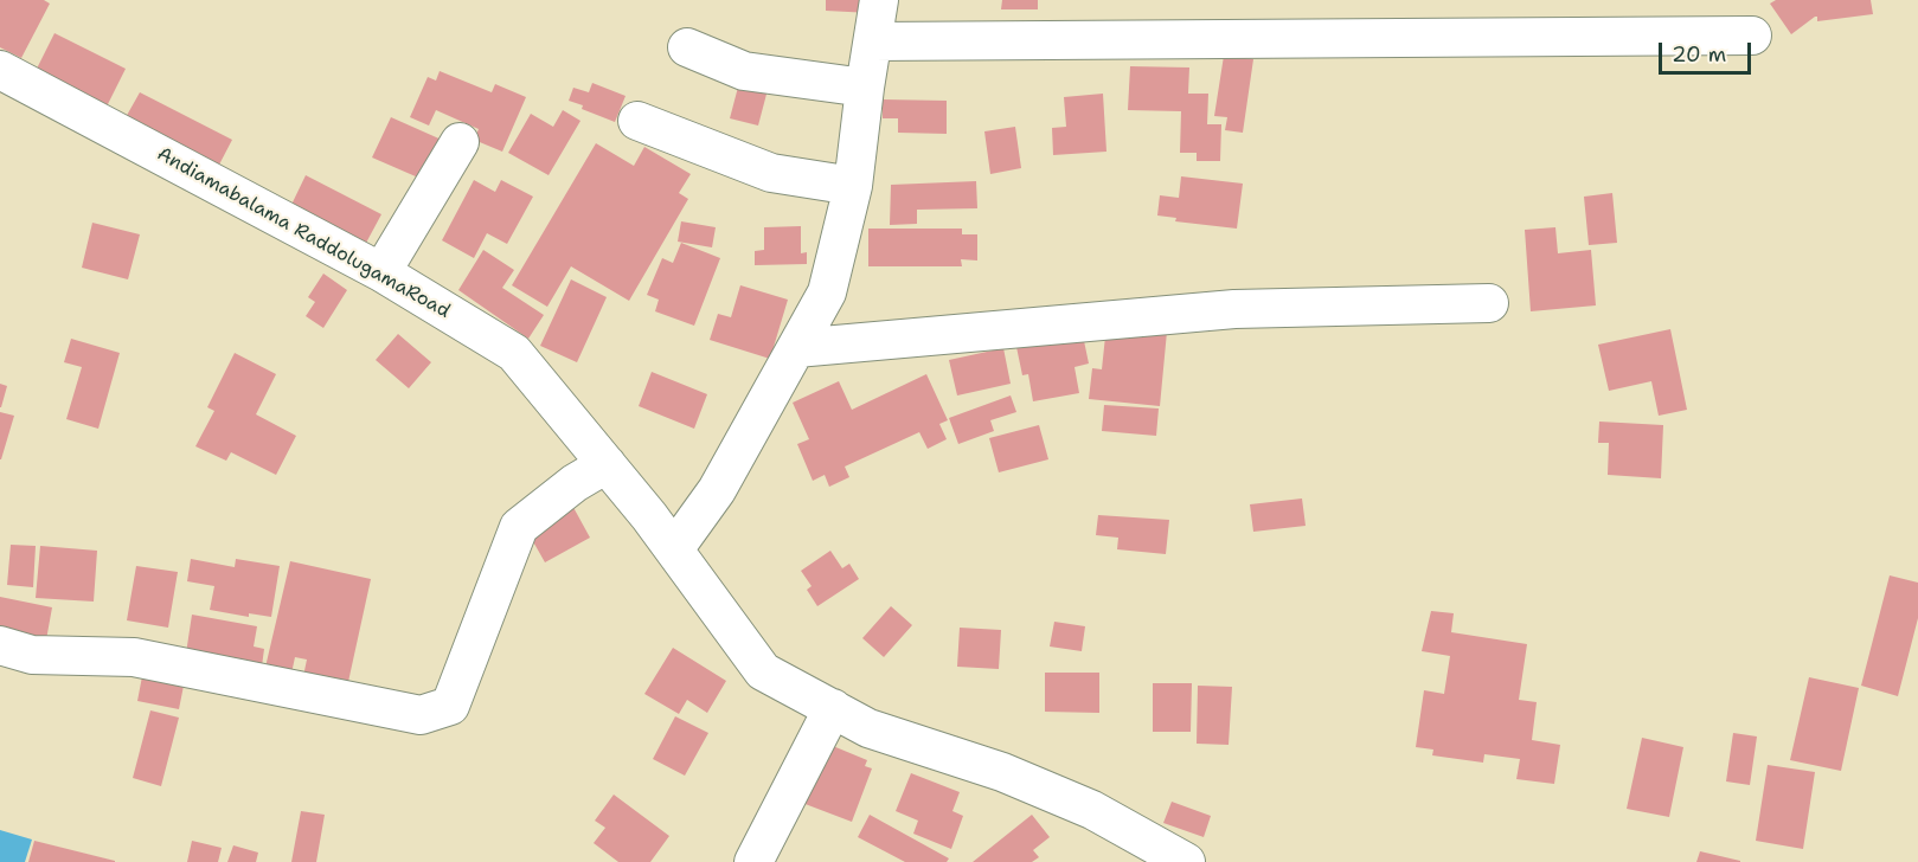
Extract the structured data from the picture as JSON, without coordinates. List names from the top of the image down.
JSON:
{
  "streets": {
    "street": ["Andiamabalama RaddolugamaRoad"]
  },
  "scale_bar": "20 m"
}
